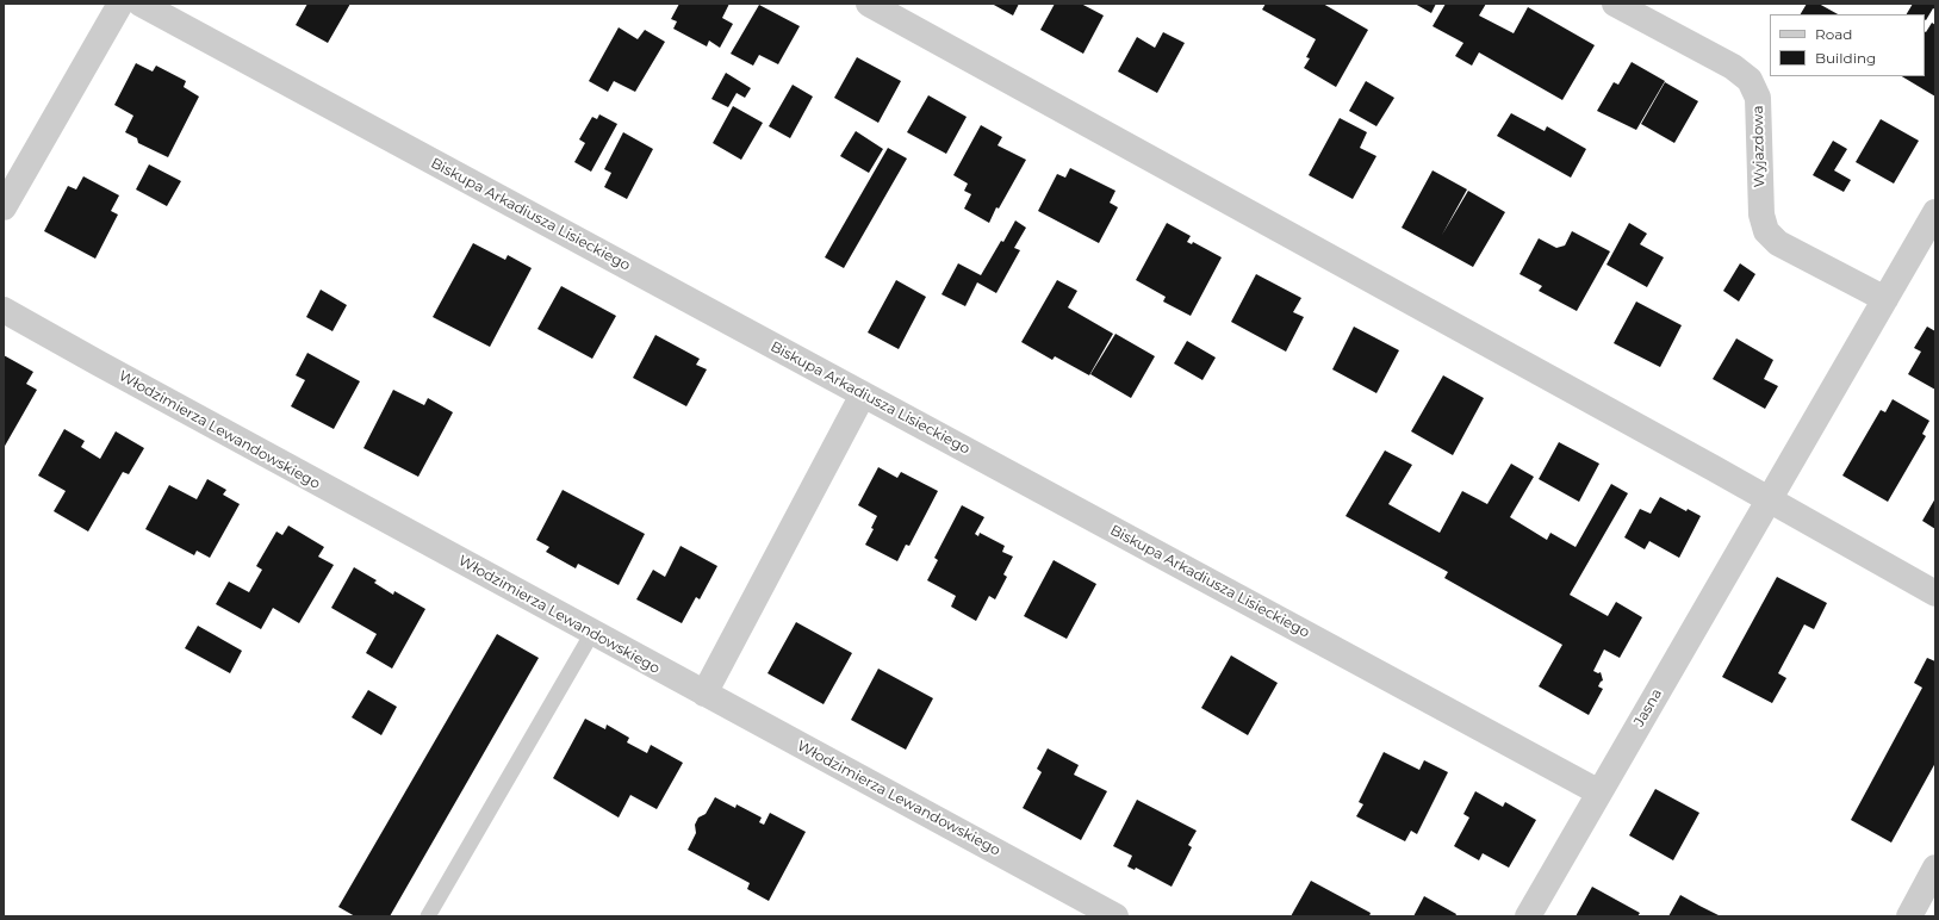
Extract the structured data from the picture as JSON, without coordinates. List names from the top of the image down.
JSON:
{
  "streets": {
    "street": [
      "Wyjazdowa",
      "Biskupa Arkadiusza Lisieckiego",
      "Włodzimierza Lewandowskiego",
      "Jasna"
    ]
  },
  "crossings": [
    ["Wyjazdowa", "Jasna"],
    ["Biskupa Arkadiusza Lisieckiego", "Jasna"]
  ],
  "legend": ["Road", "Building"]
}
